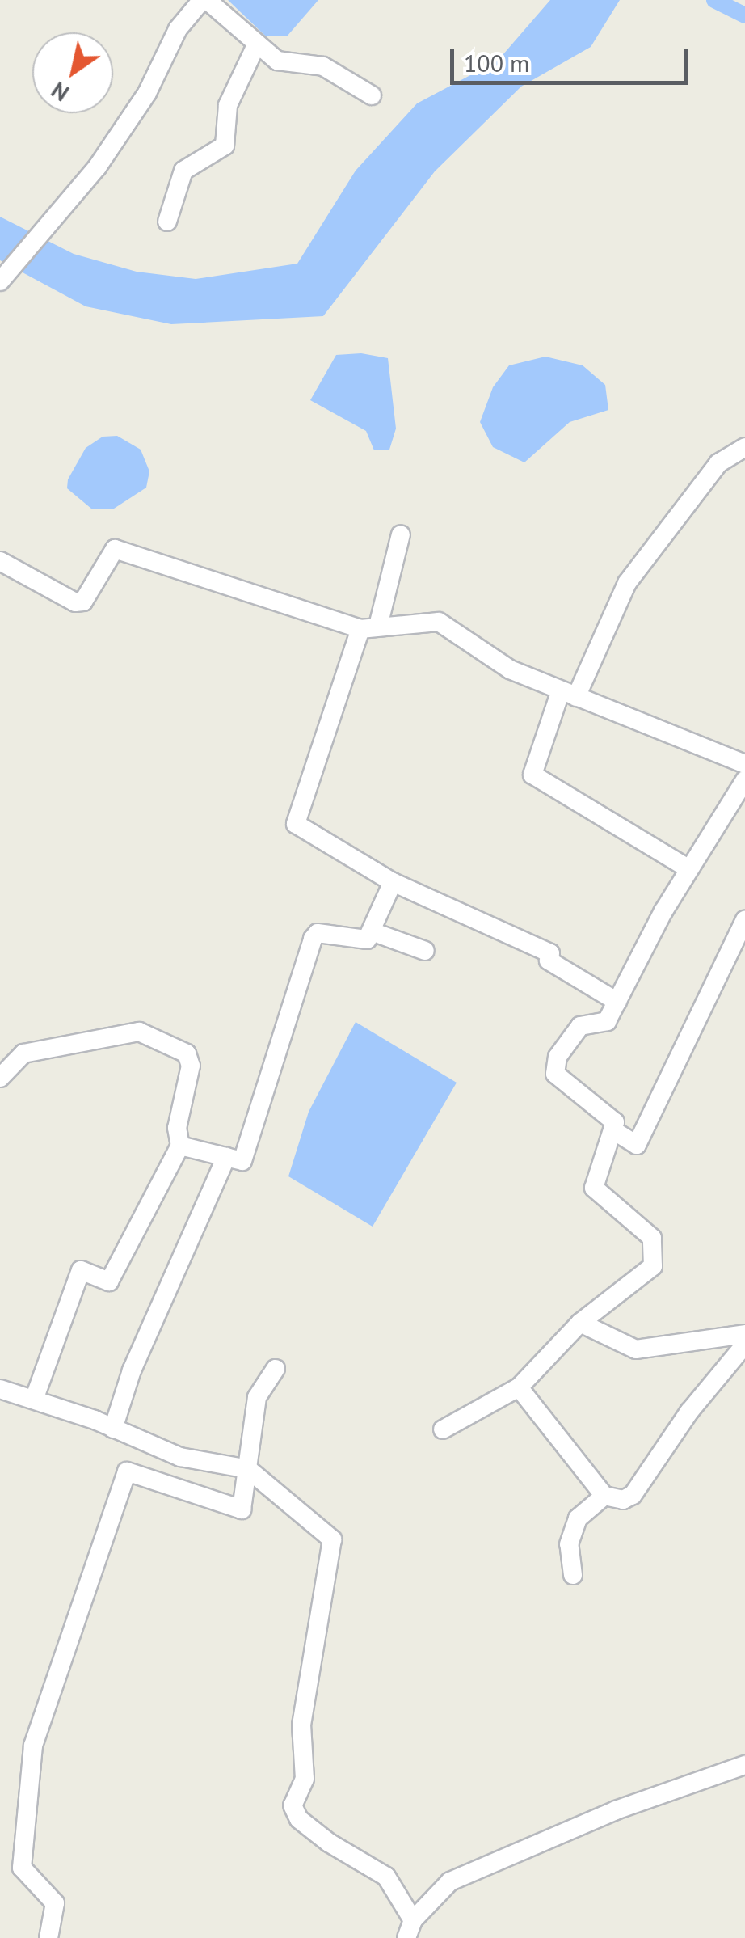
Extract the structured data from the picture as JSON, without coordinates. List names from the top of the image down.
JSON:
{
  "scale_bar": "100 m",
  "north": "bottom left"
}
